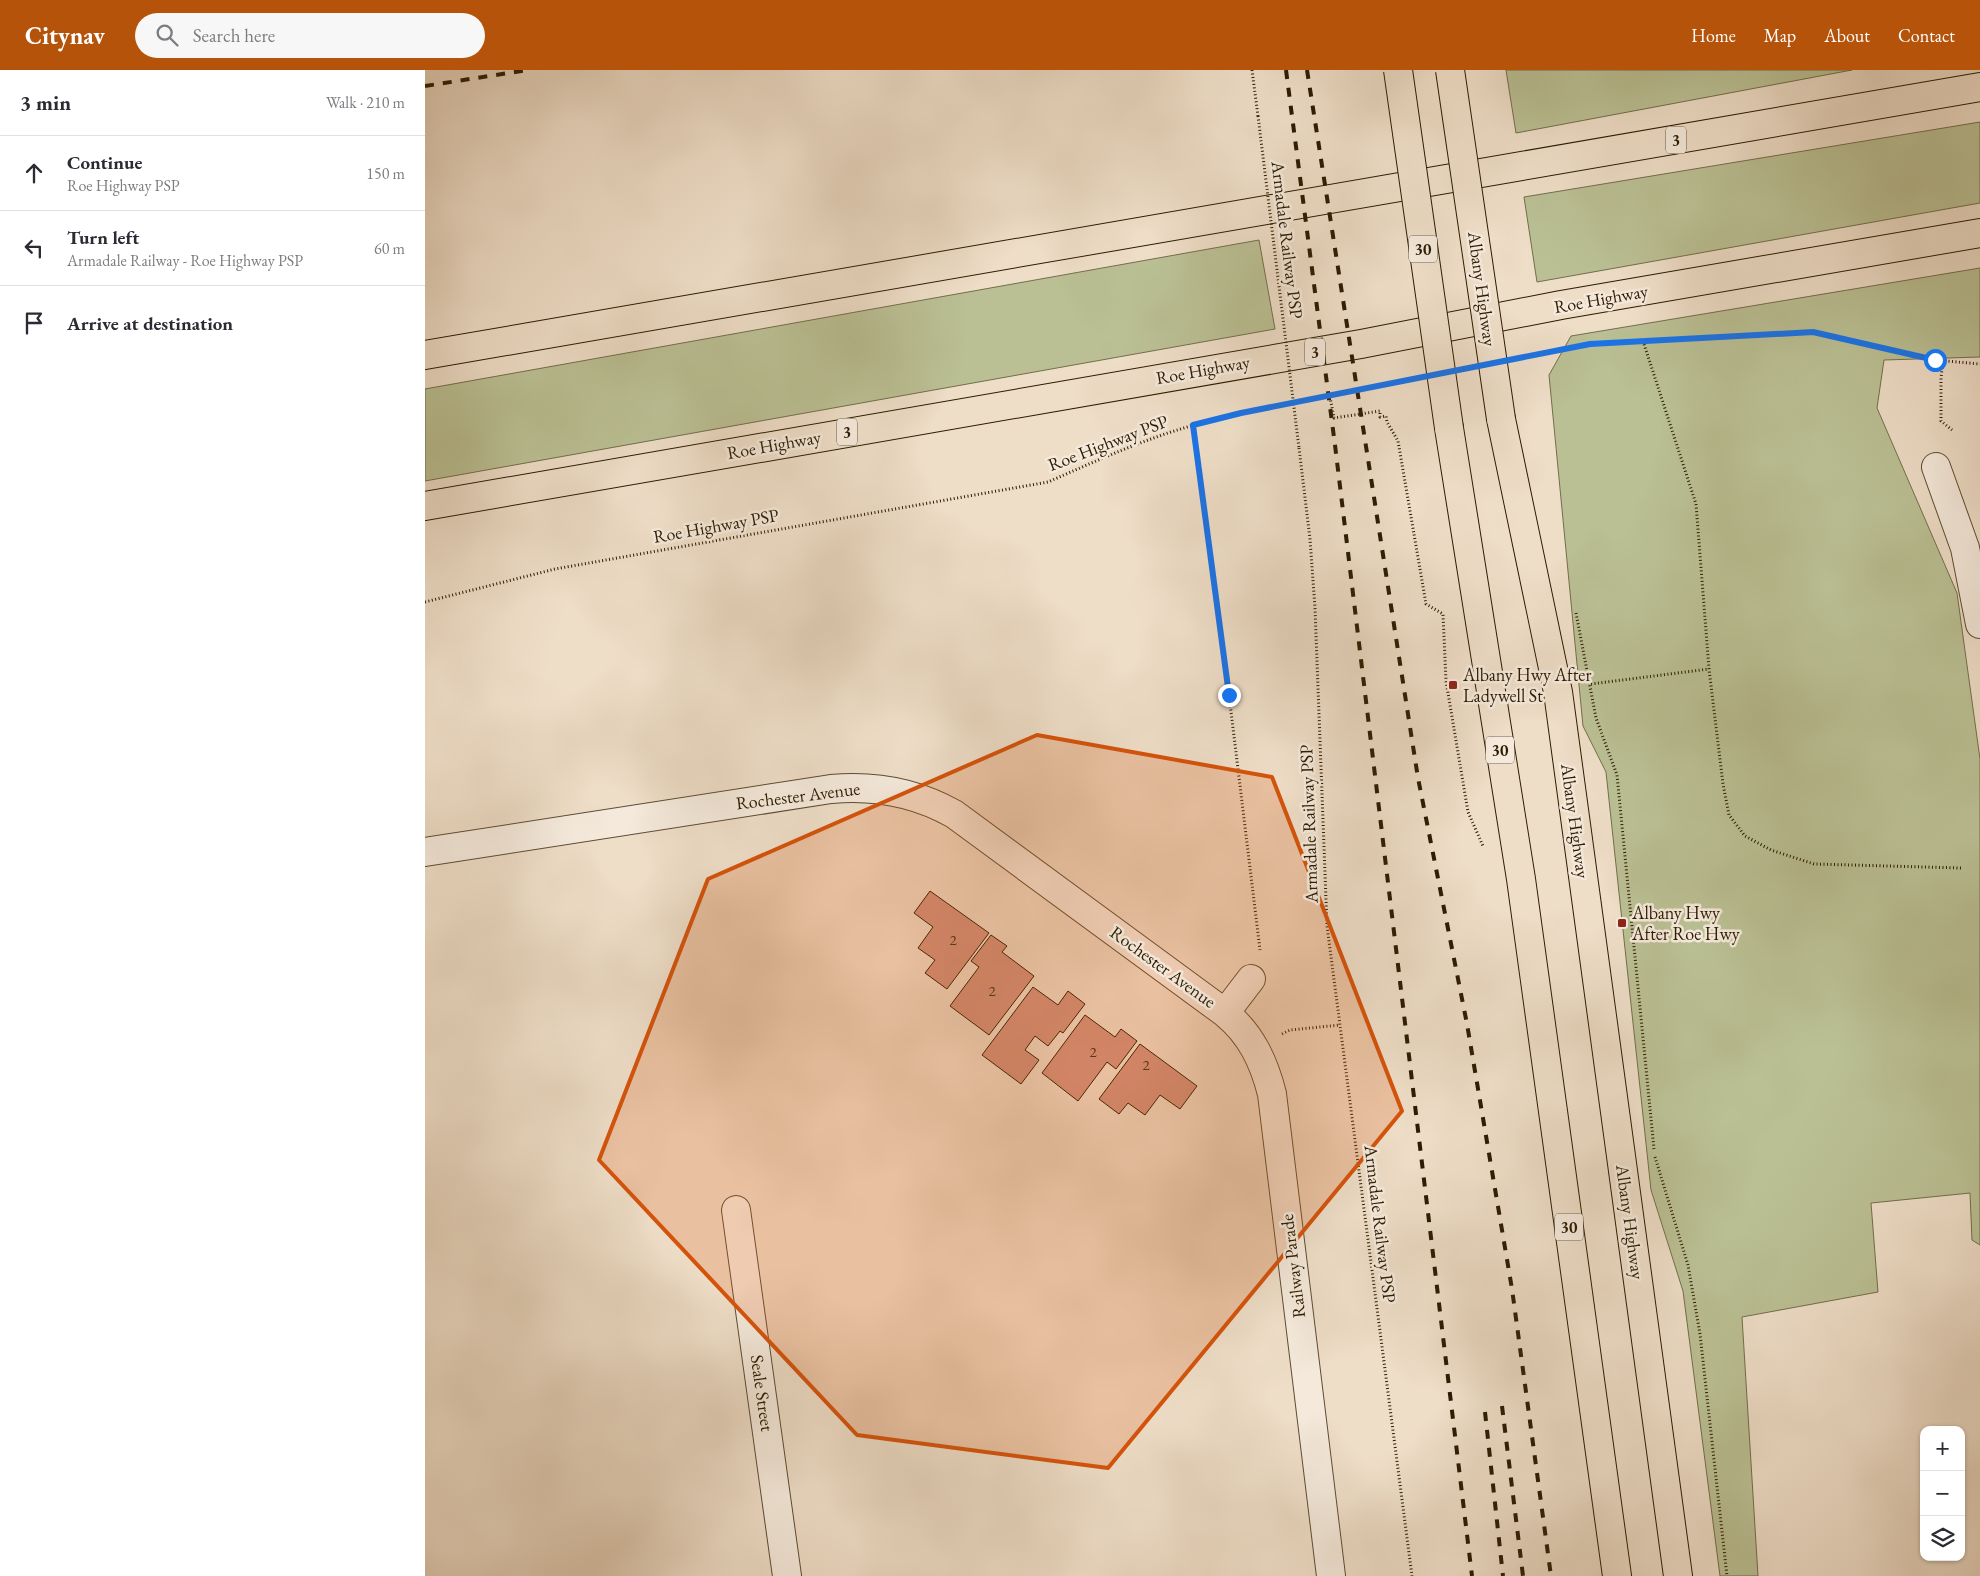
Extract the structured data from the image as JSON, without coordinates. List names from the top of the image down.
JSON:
{
  "streets": {
    "highway": [
      "3",
      "30",
      "Albany Highway",
      "Roe Highway"
    ],
    "street": ["Rochester Avenue", "Railway Parade", "Seale Street"],
    "path": ["Armadale Railway PSP", "Roe Highway PSP"]
  },
  "crossings": [
    ["Rochester Avenue", "Railway Parade"]
  ],
  "places": {
    "transit": ["Albany Hwy After Ladywell St", "Albany Hwy After Roe Hwy"]
  },
  "house_numbers": [
    "2",
    "2",
    "2",
    "2"
  ],
  "page": {
    "header": "Citynav",
    "search": "Search here",
    "nav": [
      "Home",
      "Map",
      "About",
      "Contact"
    ],
    "heading": ["3 min", "Walk · 210 m"],
    "list": [
      ["Continue", "Roe Highway PSP", "150 m"],
      ["Turn left", "Armadale Railway - Roe Highway PSP", "60 m"],
      "Arrive at destination"
    ],
    "map_buttons": ["+", "−"]
  }
}
